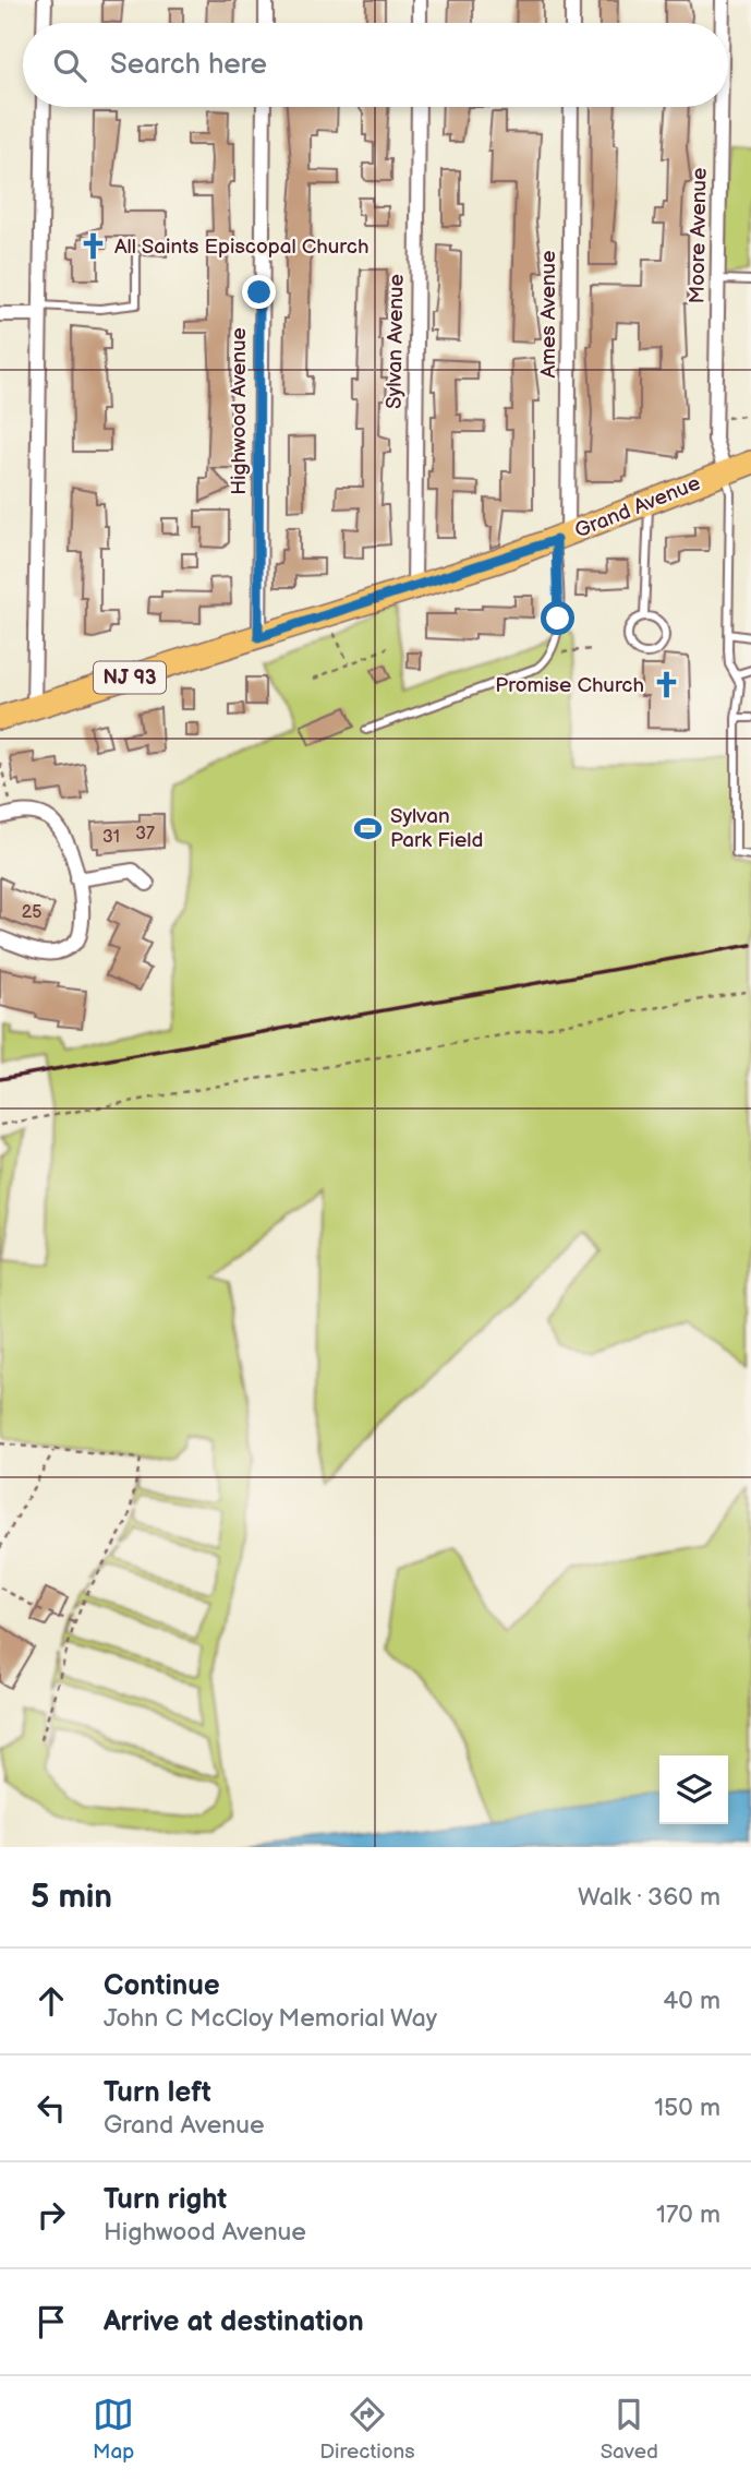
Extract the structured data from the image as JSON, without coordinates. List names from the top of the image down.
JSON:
{
  "streets": {
    "main road": ["Grand Avenue", "NJ 93"],
    "street": [
      "Moore Avenue",
      "Ames Avenue",
      "Sylvan Avenue",
      "Highwood Avenue"
    ]
  },
  "crossings": [
    ["Moore Avenue", "Grand Avenue"],
    ["Ames Avenue", "Grand Avenue"],
    ["Sylvan Avenue", "Grand Avenue"],
    ["Highwood Avenue", "Grand Avenue"]
  ],
  "places": {
    "church": ["All Saints Episcopal Church", "Promise Church"],
    "sports": ["Sylvan Park Field"]
  },
  "house_numbers": ["37", "31", "25"],
  "page": {
    "search": "Search here",
    "heading": ["5 min", "Walk · 360 m"],
    "list": [
      ["Continue", "John C McCloy Memorial Way", "40 m"],
      ["Turn left", "Grand Avenue", "150 m"],
      ["Turn right", "Highwood Avenue", "170 m"],
      "Arrive at destination"
    ],
    "nav": ["Map", "Directions", "Saved"]
  }
}
